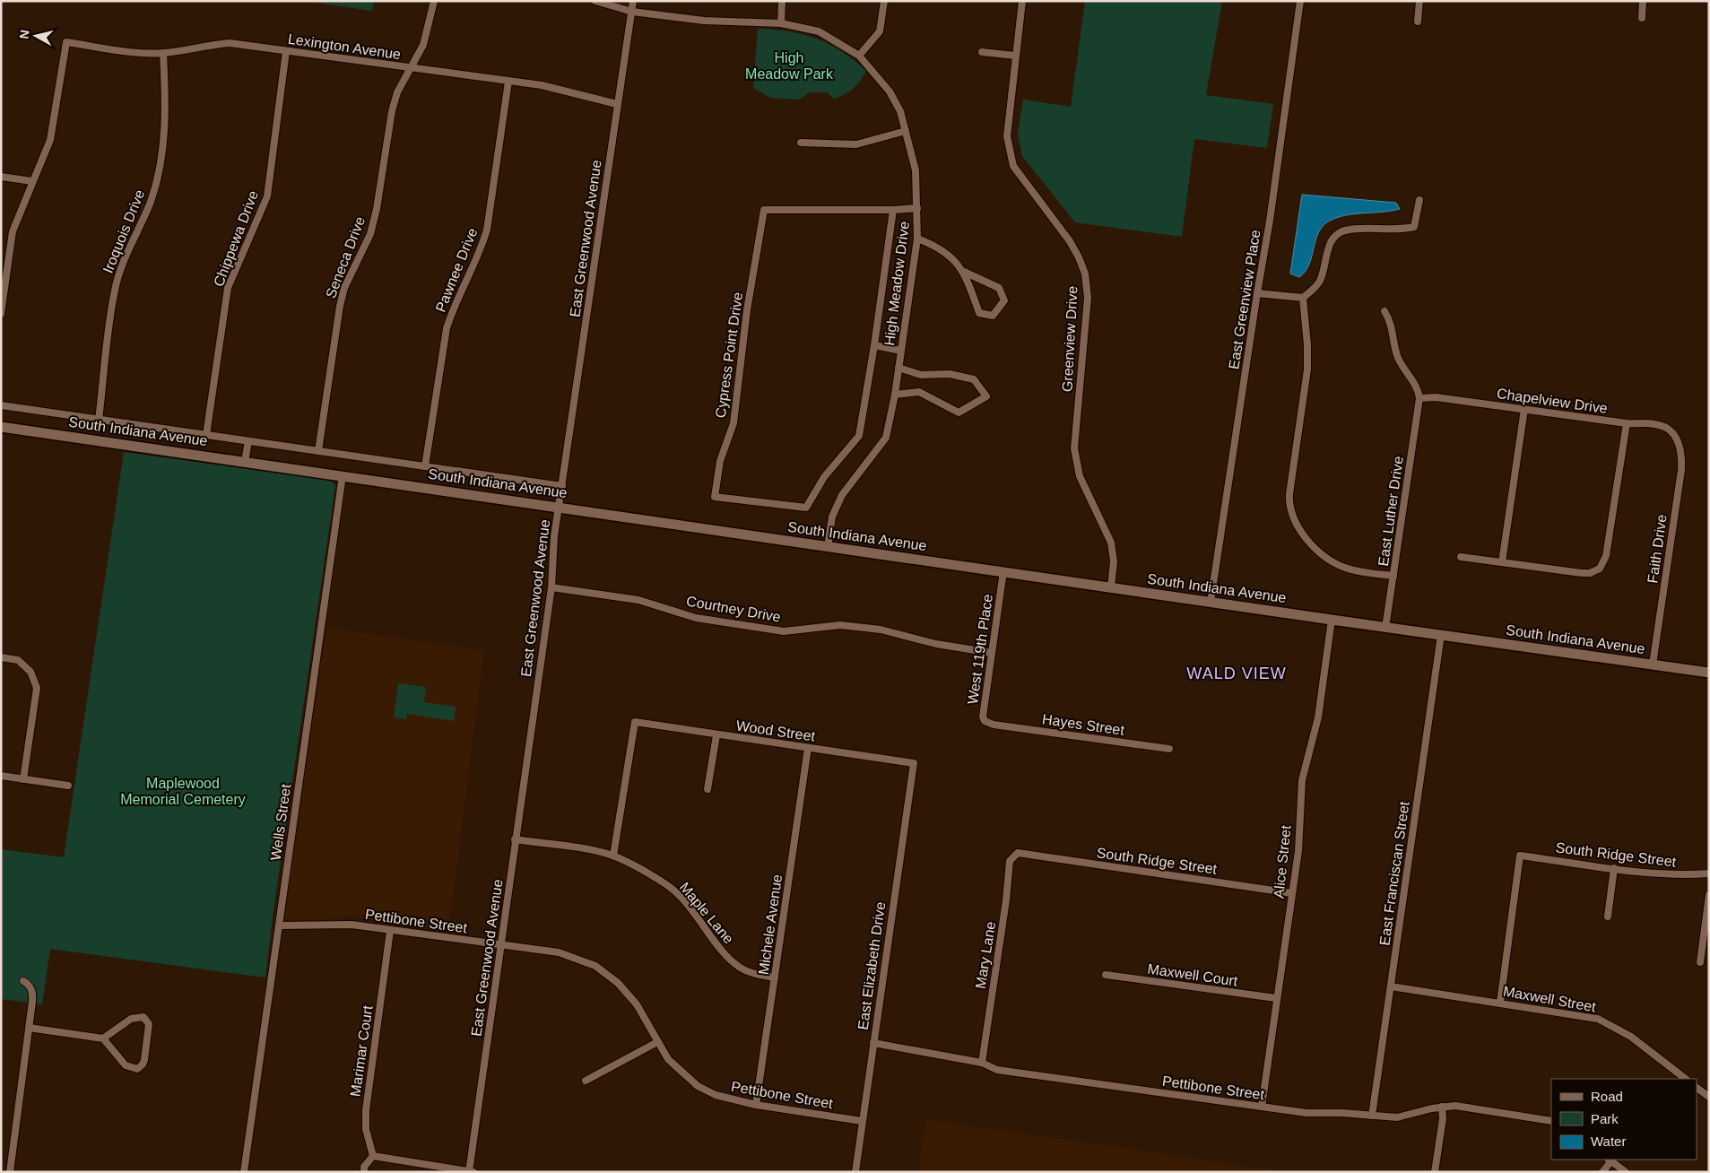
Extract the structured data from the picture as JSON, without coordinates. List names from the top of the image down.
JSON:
{
  "streets": {
    "main road": ["South Indiana Avenue"],
    "street": [
      "Lexington Avenue",
      "Iroquois Drive",
      "Chippewa Drive",
      "East Greenwood Avenue",
      "Seneca Drive",
      "Pawnee Drive",
      "High Meadow Drive",
      "East Greenview Place",
      "Greenview Drive",
      "Cypress Point Drive",
      "Chapelview Drive",
      "East Luther Drive",
      "Faith Drive",
      "Courtney Drive",
      "West 119th Place",
      "Hayes Street",
      "Wood Street",
      "Wells Street",
      "South Ridge Street",
      "Alice Street",
      "East Franciscan Street",
      "Maple Lane",
      "Pettibone Street",
      "Michele Avenue",
      "Mary Lane",
      "East Elizabeth Drive",
      "Maxwell Court",
      "Maxwell Street",
      "Marimar Court"
    ]
  },
  "crossings": [
    ["Lexington Avenue", "Iroquois Drive"],
    ["Lexington Avenue", "Chippewa Drive"],
    ["Lexington Avenue", "East Greenwood Avenue"],
    ["Lexington Avenue", "Seneca Drive"],
    ["Lexington Avenue", "Pawnee Drive"],
    ["East Greenwood Avenue", "High Meadow Drive"],
    ["East Greenwood Avenue", "South Indiana Avenue"],
    ["East Greenwood Avenue", "Courtney Drive"],
    ["East Greenwood Avenue", "Maple Lane"],
    ["East Greenwood Avenue", "Pettibone Street"],
    ["High Meadow Drive", "South Indiana Avenue"],
    ["East Greenview Place", "South Indiana Avenue"],
    ["Greenview Drive", "South Indiana Avenue"],
    ["Chapelview Drive", "East Luther Drive"],
    ["Chapelview Drive", "Faith Drive"],
    ["South Indiana Avenue", "East Luther Drive"],
    ["South Indiana Avenue", "Faith Drive"],
    ["South Indiana Avenue", "West 119th Place"],
    ["South Indiana Avenue", "Wells Street"],
    ["South Indiana Avenue", "Alice Street"],
    ["South Indiana Avenue", "East Franciscan Street"],
    ["Courtney Drive", "West 119th Place"],
    ["West 119th Place", "Hayes Street"],
    ["Wood Street", "Maple Lane"],
    ["Wood Street", "Michele Avenue"],
    ["Wood Street", "East Elizabeth Drive"],
    ["Wells Street", "Pettibone Street"],
    ["South Ridge Street", "Alice Street"],
    ["South Ridge Street", "Mary Lane"],
    ["South Ridge Street", "Maxwell Street"],
    ["Alice Street", "Pettibone Street"],
    ["Alice Street", "Maxwell Court"],
    ["East Franciscan Street", "Pettibone Street"],
    ["East Franciscan Street", "Maxwell Street"],
    ["Maple Lane", "Michele Avenue"],
    ["Pettibone Street", "Michele Avenue"],
    ["Pettibone Street", "Mary Lane"],
    ["Pettibone Street", "East Elizabeth Drive"],
    ["Pettibone Street", "Marimar Court"]
  ],
  "districts": ["WALD VIEW"],
  "parks": ["High Meadow Park", "Maplewood Memorial Cemetery"],
  "legend": ["Road", "Park", "Water"],
  "north": "left"
}
